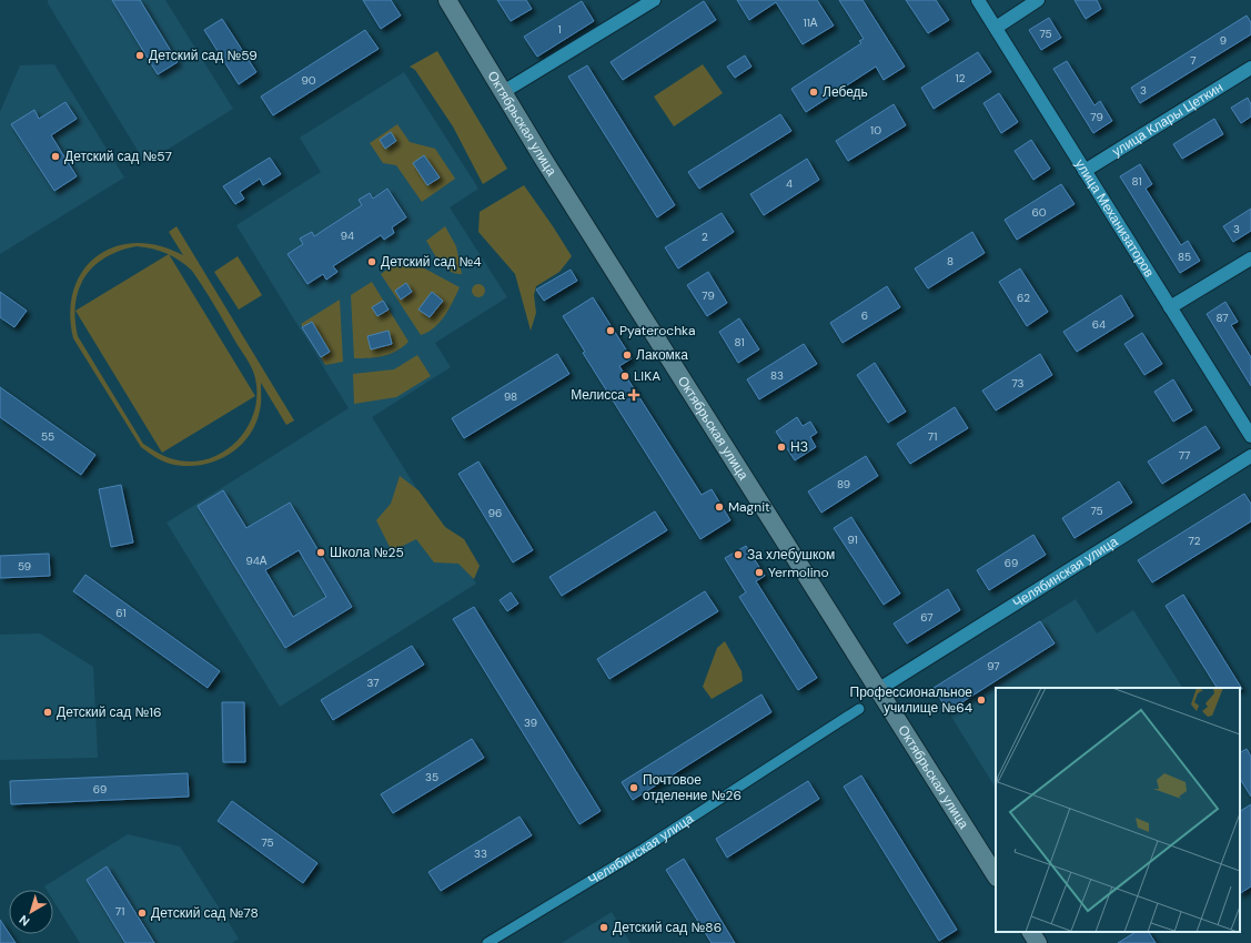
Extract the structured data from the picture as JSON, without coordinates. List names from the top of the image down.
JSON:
{
  "streets": {
    "main road": ["Октябрьская улица"],
    "street": ["улица Клары Цеткин", "улица Механизаторов", "Челябинская улица"]
  },
  "crossings": [
    ["улица Клары Цеткин", "улица Механизаторов"],
    ["Октябрьская улица", "Челябинская улица"]
  ],
  "places": {
    "other": [
      "Детский сад №59",
      "Лебедь",
      "Детский сад №57",
      "Детский сад №4",
      "Pyaterochka",
      "Лакомка",
      "LIKA",
      "НЗ",
      "Magnit",
      "Школа №25",
      "За хлебушком",
      "Yermolino",
      "Профессиональное училище №64",
      "Детский сад №16",
      "Почтовое отделение №26",
      "Детский сад №78",
      "Детский сад №86"
    ],
    "health": ["Мелисса"]
  },
  "house_numbers": [
    "11А",
    "1",
    "75",
    "9",
    "7",
    "12",
    "90",
    "3",
    "79",
    "10",
    "81",
    "4",
    "60",
    "3",
    "94",
    "2",
    "85",
    "8",
    "79",
    "62",
    "6",
    "87",
    "64",
    "81",
    "83",
    "73",
    "98",
    "55",
    "71",
    "77",
    "89",
    "75",
    "96",
    "91",
    "72",
    "94А",
    "69",
    "59",
    "61",
    "67",
    "97",
    "37",
    "39",
    "35",
    "69",
    "75",
    "33",
    "71"
  ],
  "north": "bottom left"
}
